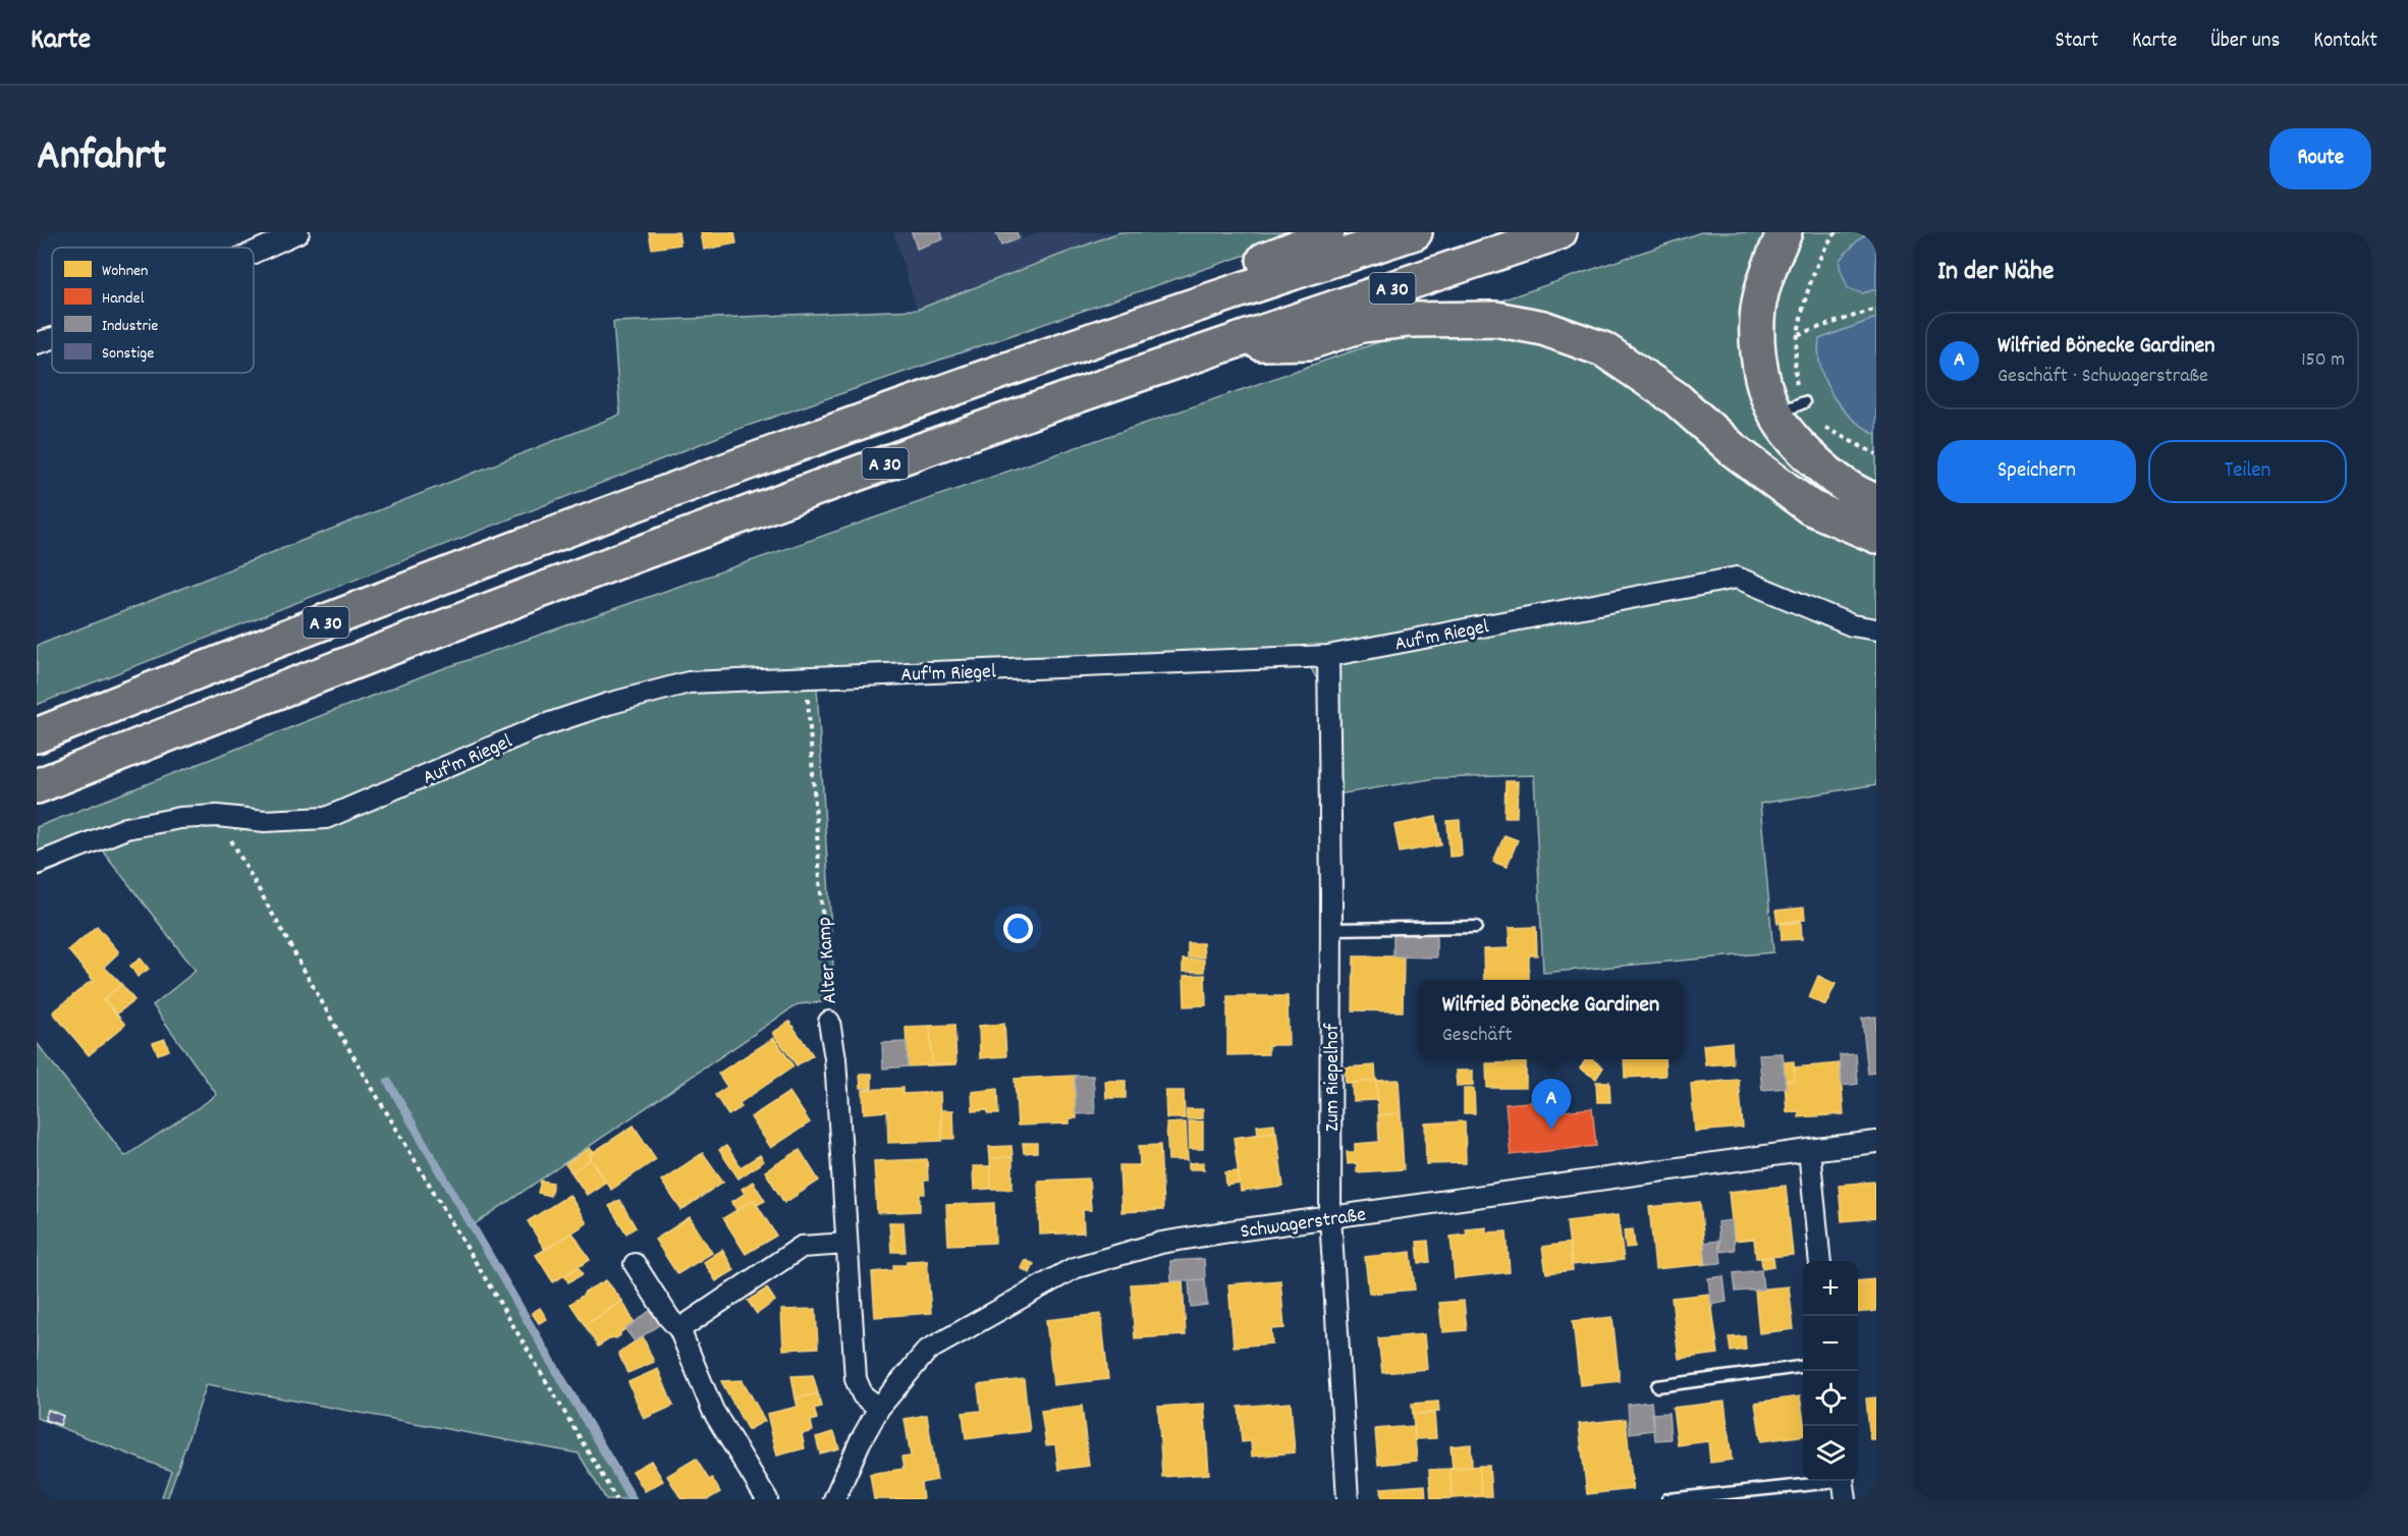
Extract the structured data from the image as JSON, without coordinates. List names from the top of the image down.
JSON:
{
  "streets": {
    "highway": ["A 30"],
    "street": [
      "Auf'm Riegel",
      "Alter Kamp",
      "Zum Riepelhof",
      "Schwagerstraße"
    ]
  },
  "crossings": [
    ["Auf'm Riegel", "Alter Kamp"],
    ["Auf'm Riegel", "Zum Riepelhof"],
    ["Alter Kamp", "Schwagerstraße"],
    ["Zum Riepelhof", "Schwagerstraße"]
  ],
  "legend": [
    "Wohnen",
    "Handel",
    "Industrie",
    "Sonstige"
  ],
  "page": {
    "header": "Karte",
    "nav": [
      "Start",
      "Karte",
      "Über uns",
      "Kontakt"
    ],
    "title": "Anfahrt",
    "buttons": [
      "Route",
      ["Speichern", "Teilen"]
    ],
    "heading": "In der Nähe",
    "list": [
      {
        "mark": "A",
        "name": "Wilfried Bönecke Gardinen",
        "note": "Geschäft · Schwagerstraße",
        "value": "150 m"
      }
    ],
    "popup": ["Wilfried Bönecke Gardinen", "Geschäft"],
    "pins": "A",
    "map_buttons": ["+", "−"]
  }
}
